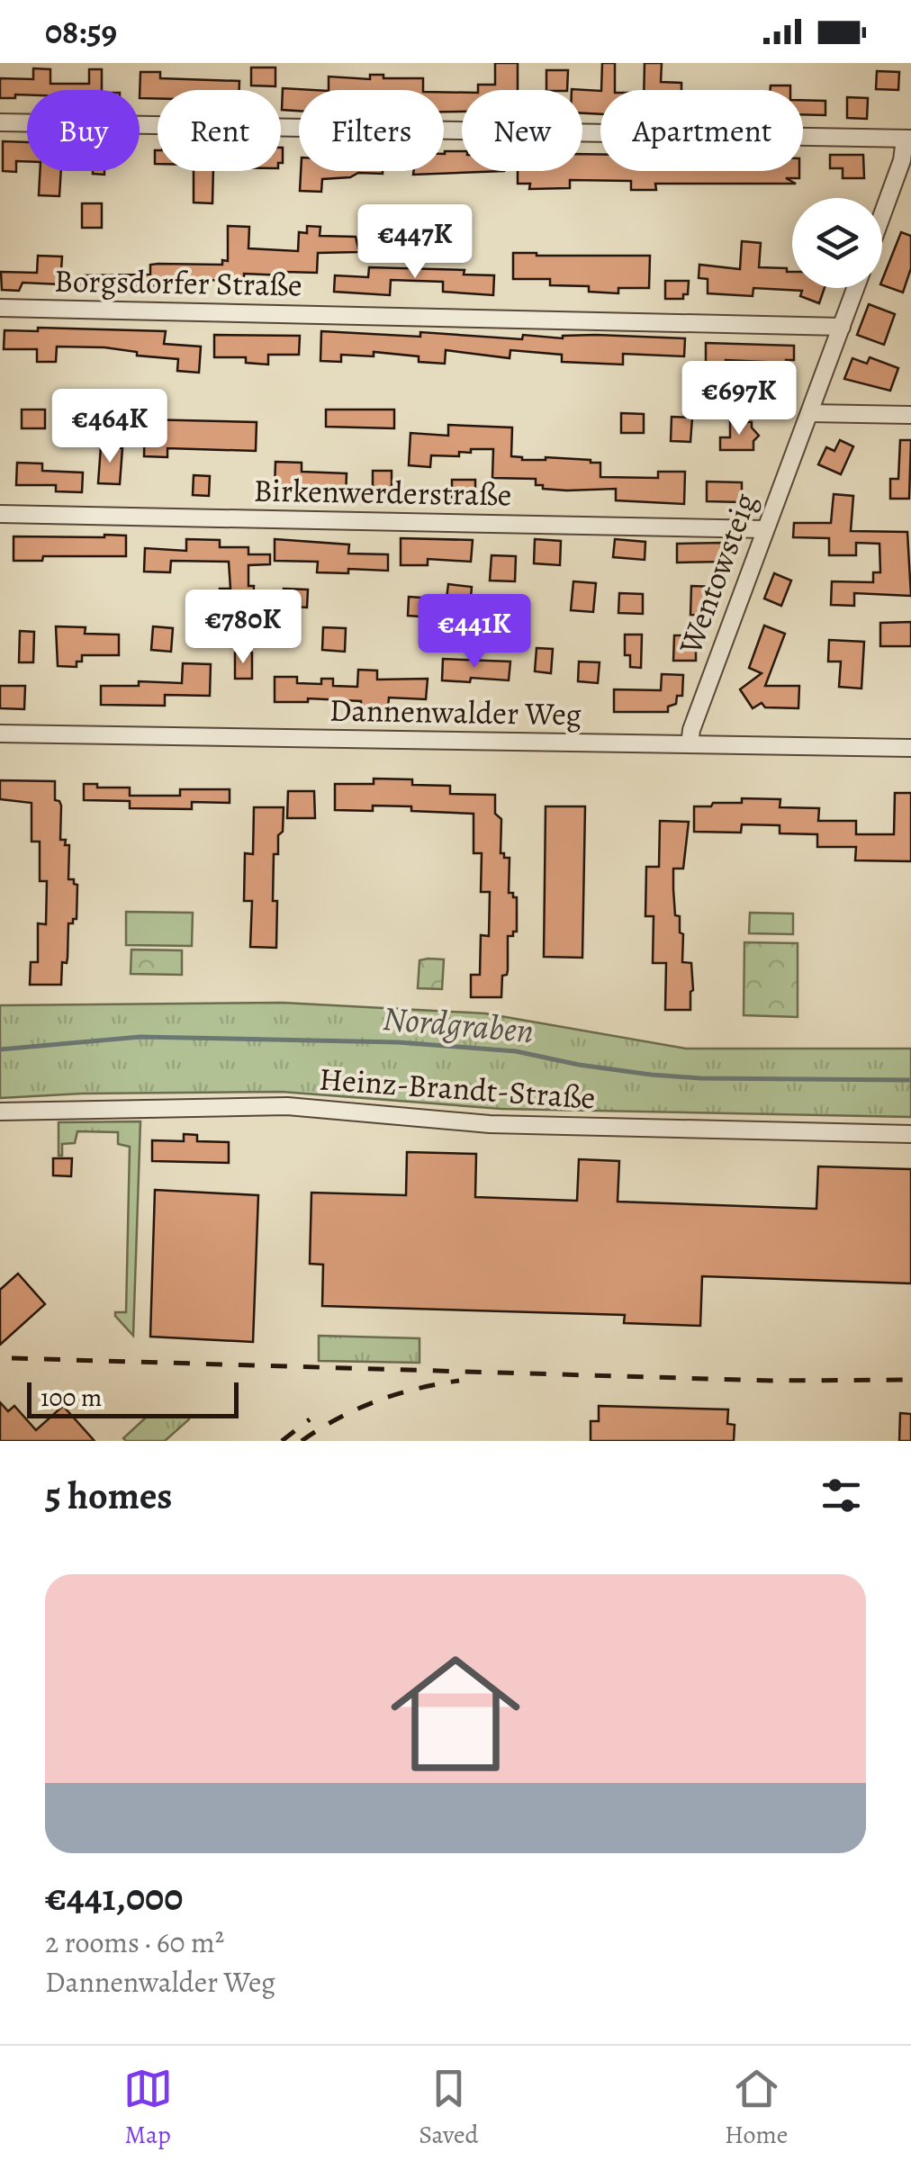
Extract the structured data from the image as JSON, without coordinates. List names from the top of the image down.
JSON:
{
  "streets": {
    "street": [
      "Borgsdorfer Straße",
      "Birkenwerderstraße",
      "Wentowsteig",
      "Dannenwalder Weg",
      "Heinz-Brandt-Straße"
    ]
  },
  "crossings": [
    ["Borgsdorfer Straße", "Wentowsteig"],
    ["Birkenwerderstraße", "Wentowsteig"],
    ["Wentowsteig", "Dannenwalder Weg"]
  ],
  "water": ["Nordgraben"],
  "scale_bar": "100 m",
  "page": {
    "status": "08:59",
    "chip": [
      "Buy",
      "Rent",
      "Filters",
      "New",
      "Apartment"
    ],
    "price": [
      "€447K",
      "€697K",
      "€464K",
      "€780K",
      "€441K"
    ],
    "scale": "100 m",
    "heading": "5 homes",
    "list": [
      {
        "name": "€441,000",
        "note": "2 rooms · 60 m² · Dannenwalder Weg"
      }
    ],
    "tabs": ["Map", "Saved", "Home"]
  }
}
